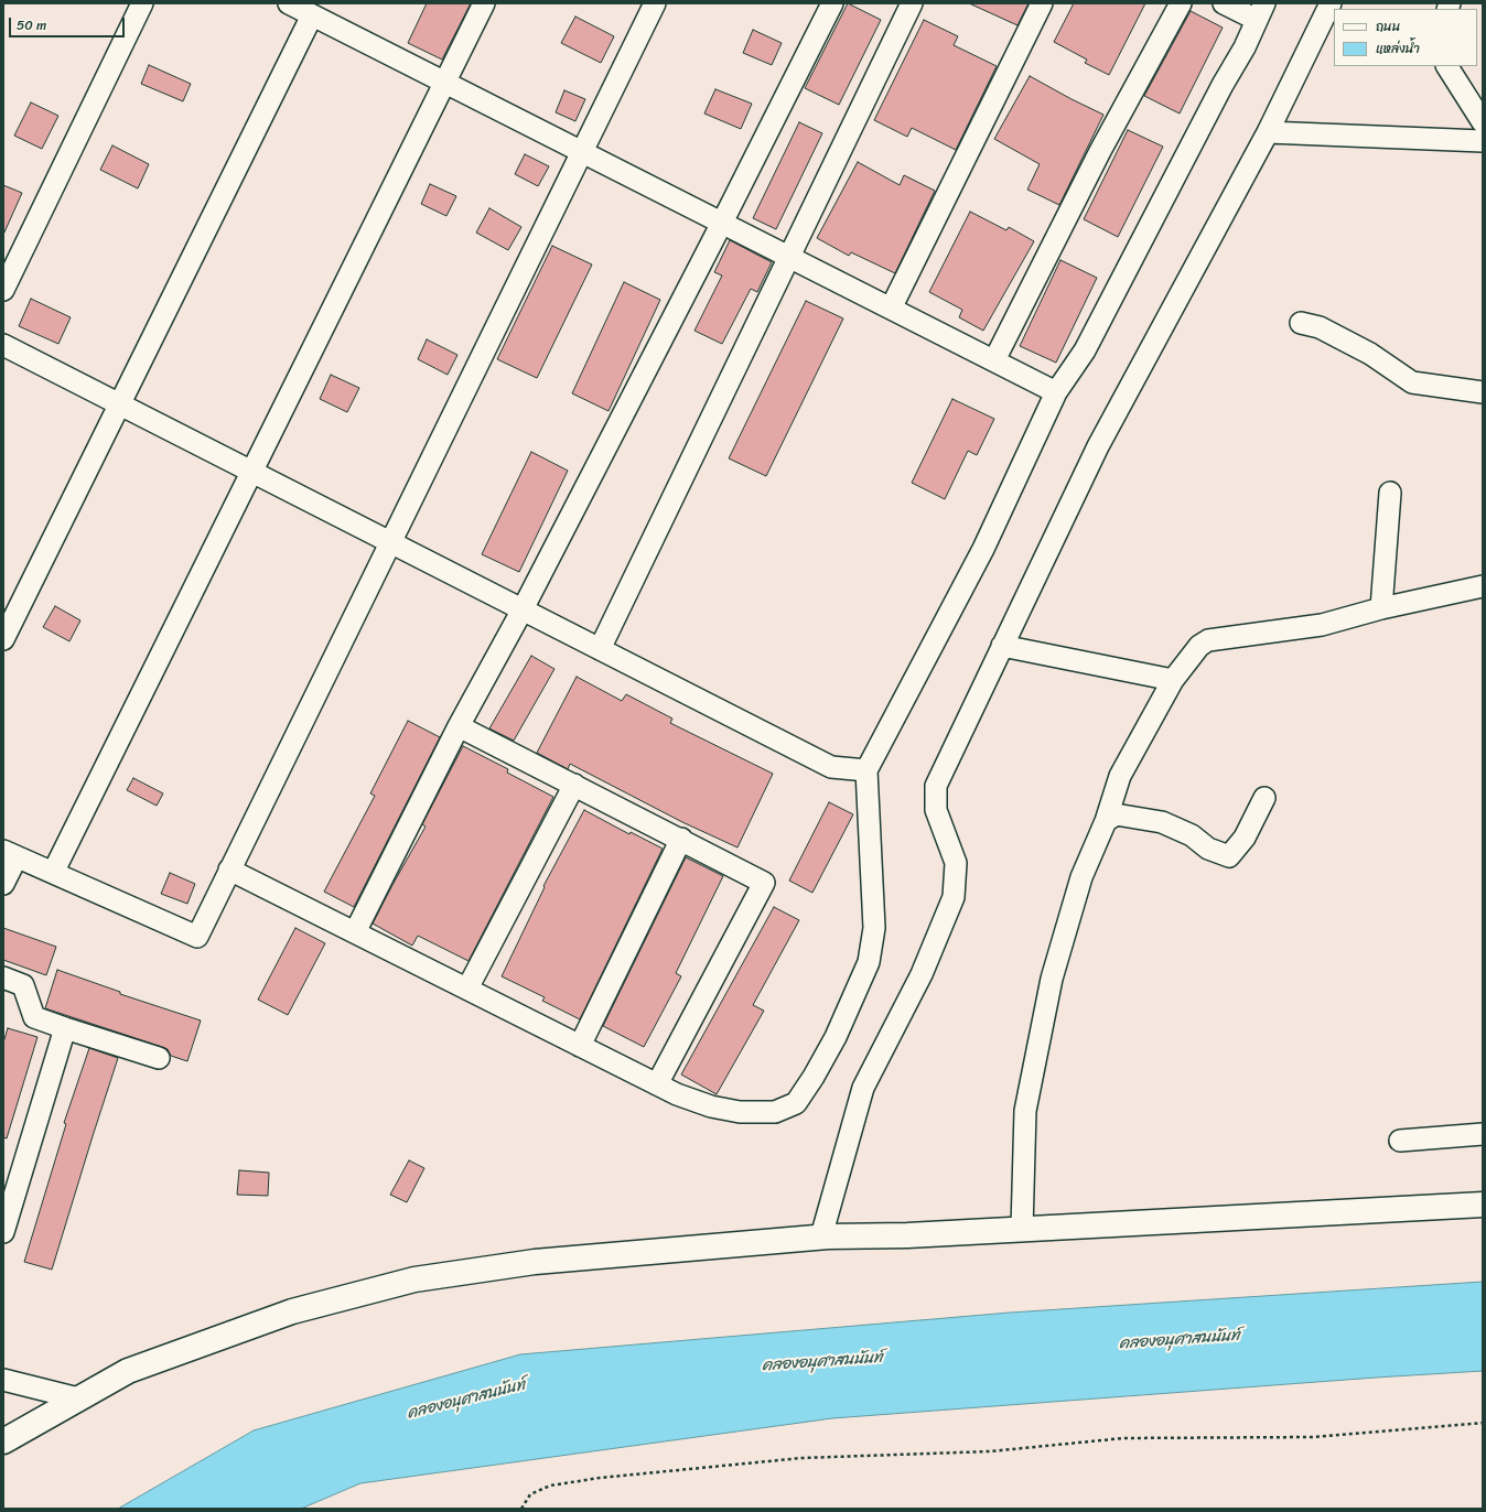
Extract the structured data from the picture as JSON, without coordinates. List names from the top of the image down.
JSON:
{
  "water": ["คลองอนุศาสนนันท์"],
  "legend": ["ถนน", "แหล่งน้ำ"],
  "scale_bar": "50 m"
}
